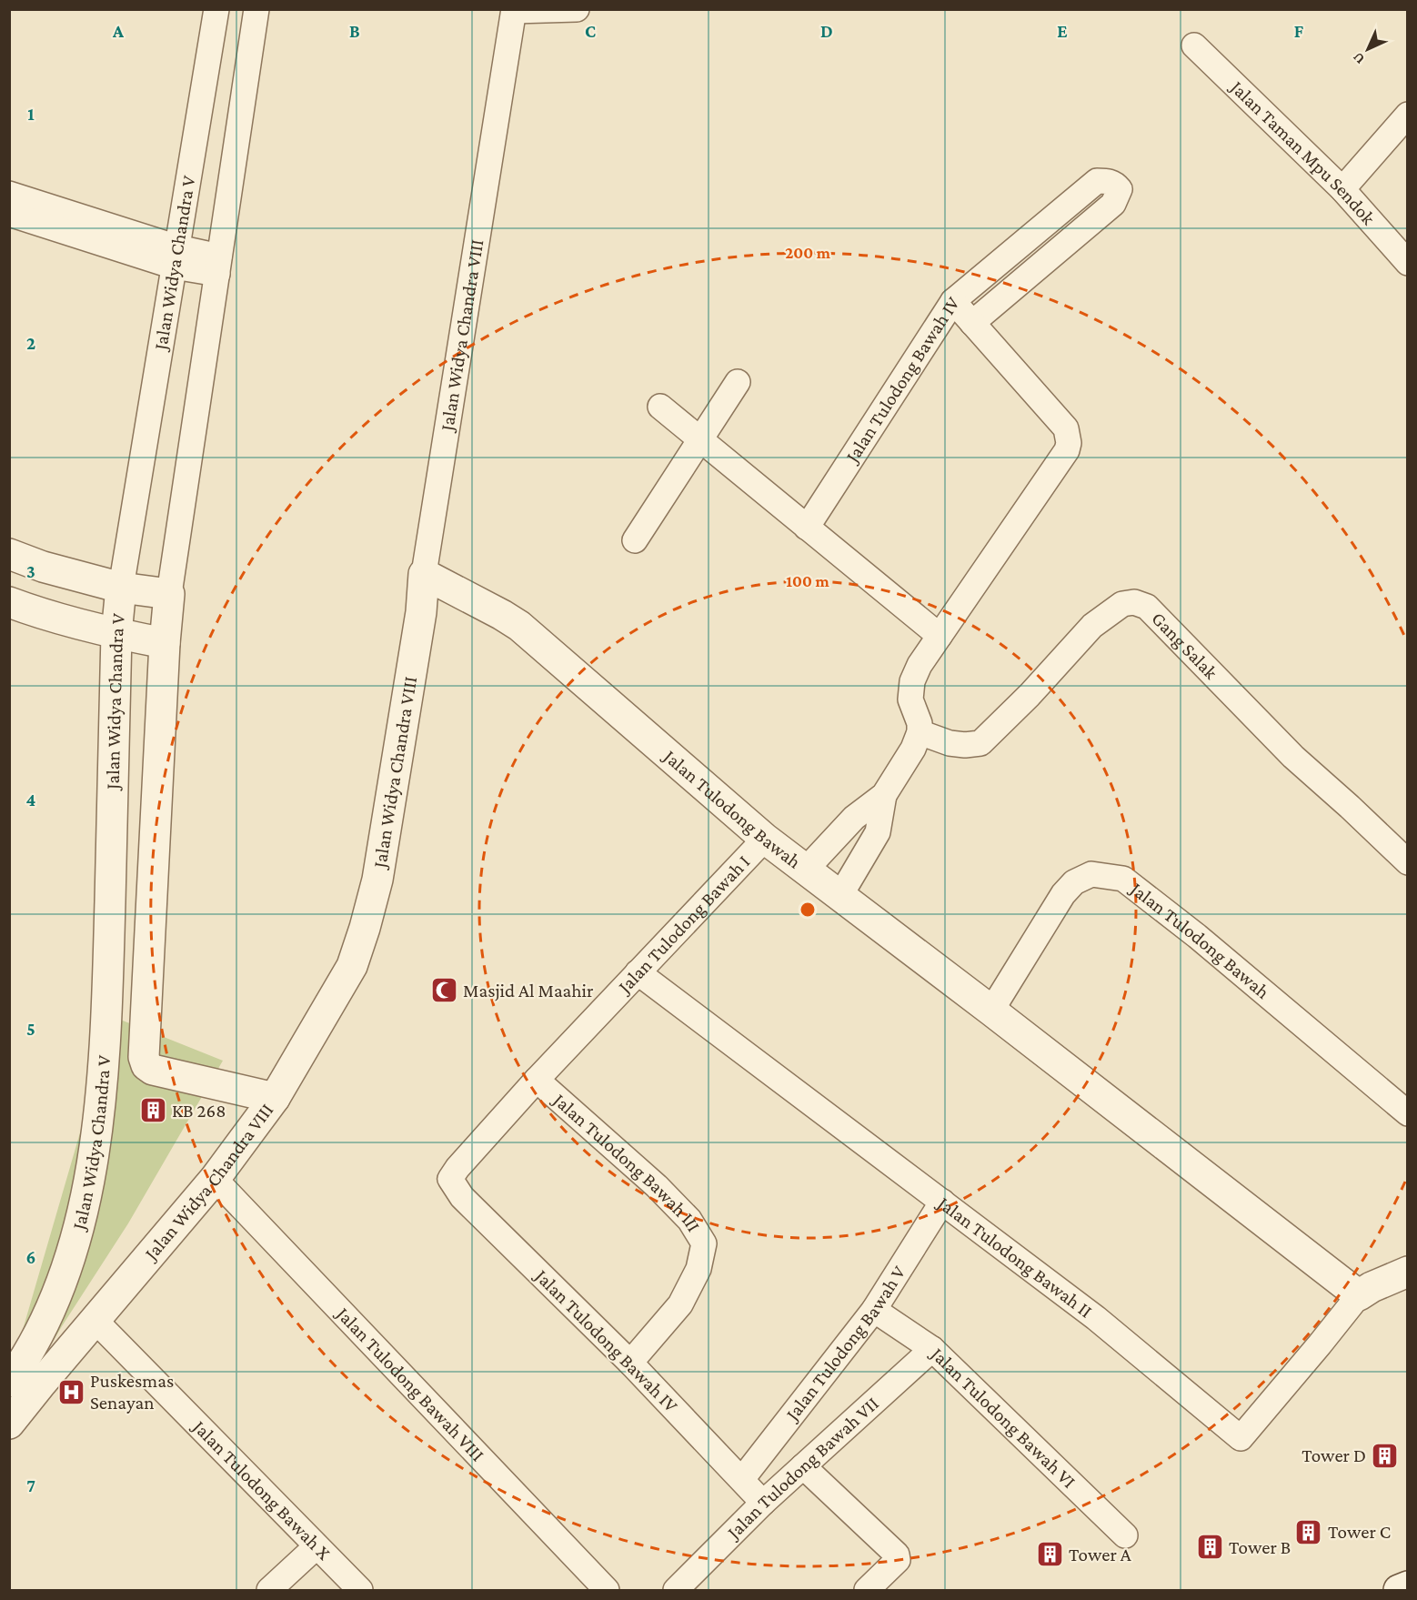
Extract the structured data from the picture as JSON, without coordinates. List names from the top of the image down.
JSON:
{
  "streets": {
    "street": [
      "Jalan Taman Mpu Sendok",
      "Jalan Widya Chandra V",
      "Jalan Widya Chandra VIII",
      "Jalan Tulodong Bawah IV",
      "Gang Salak",
      "Jalan Tulodong Bawah",
      "Jalan Tulodong Bawah I",
      "Jalan Tulodong Bawah III",
      "Jalan Tulodong Bawah II",
      "Jalan Tulodong Bawah V",
      "Jalan Tulodong Bawah VIII",
      "Jalan Tulodong Bawah VI",
      "Jalan Tulodong Bawah VII",
      "Jalan Tulodong Bawah X"
    ]
  },
  "crossings": [
    ["Jalan Widya Chandra V", "Jalan Widya Chandra VIII"],
    ["Jalan Widya Chandra VIII", "Jalan Tulodong Bawah"],
    ["Jalan Widya Chandra VIII", "Jalan Tulodong Bawah VIII"],
    ["Jalan Widya Chandra VIII", "Jalan Tulodong Bawah X"],
    ["Jalan Tulodong Bawah IV", "Gang Salak"],
    ["Jalan Tulodong Bawah IV", "Jalan Tulodong Bawah I"],
    ["Jalan Tulodong Bawah IV", "Jalan Tulodong Bawah III"],
    ["Jalan Tulodong Bawah IV", "Jalan Tulodong Bawah V"],
    ["Jalan Tulodong Bawah IV", "Jalan Tulodong Bawah VII"],
    ["Jalan Tulodong Bawah", "Jalan Tulodong Bawah I"],
    ["Jalan Tulodong Bawah", "Jalan Tulodong Bawah II"],
    ["Jalan Tulodong Bawah I", "Jalan Tulodong Bawah III"],
    ["Jalan Tulodong Bawah I", "Jalan Tulodong Bawah II"],
    ["Jalan Tulodong Bawah II", "Jalan Tulodong Bawah V"],
    ["Jalan Tulodong Bawah V", "Jalan Tulodong Bawah VI"],
    ["Jalan Tulodong Bawah VI", "Jalan Tulodong Bawah VII"]
  ],
  "places": {
    "mosque": ["Masjid Al Maahir"],
    "building": [
      "KB 268",
      "Tower D",
      "Tower C",
      "Tower B",
      "Tower A"
    ],
    "hospital": ["Puskesmas Senayan"]
  },
  "north": "bottom left",
  "grid": {
    "columns": [
      "A",
      "B",
      "C",
      "D",
      "E",
      "F"
    ],
    "rows": [
      "1",
      "2",
      "3",
      "4",
      "5",
      "6",
      "7"
    ]
  },
  "rings": ["200 m", "100 m"]
}
